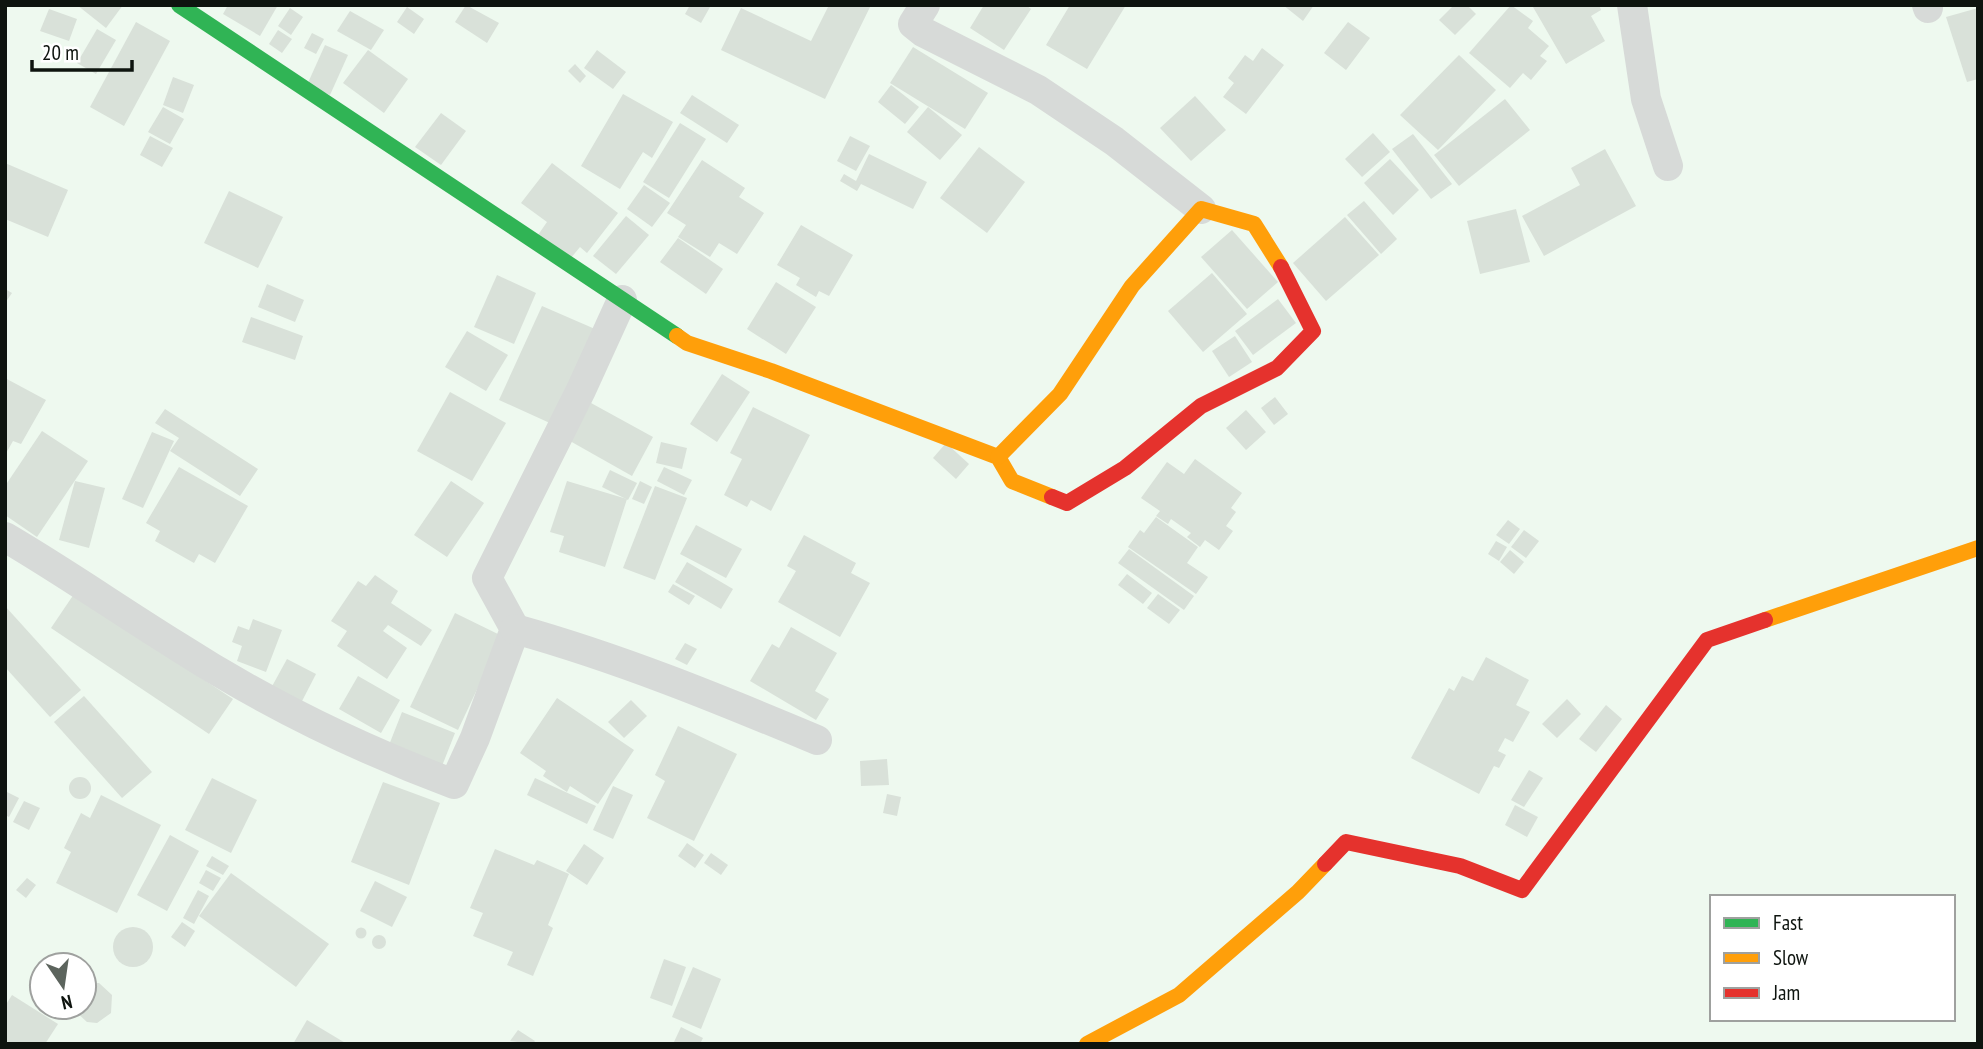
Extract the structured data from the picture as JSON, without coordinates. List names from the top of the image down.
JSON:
{
  "legend": ["Fast", "Slow", "Jam"],
  "scale_bar": "20 m",
  "north": "bottom"
}
